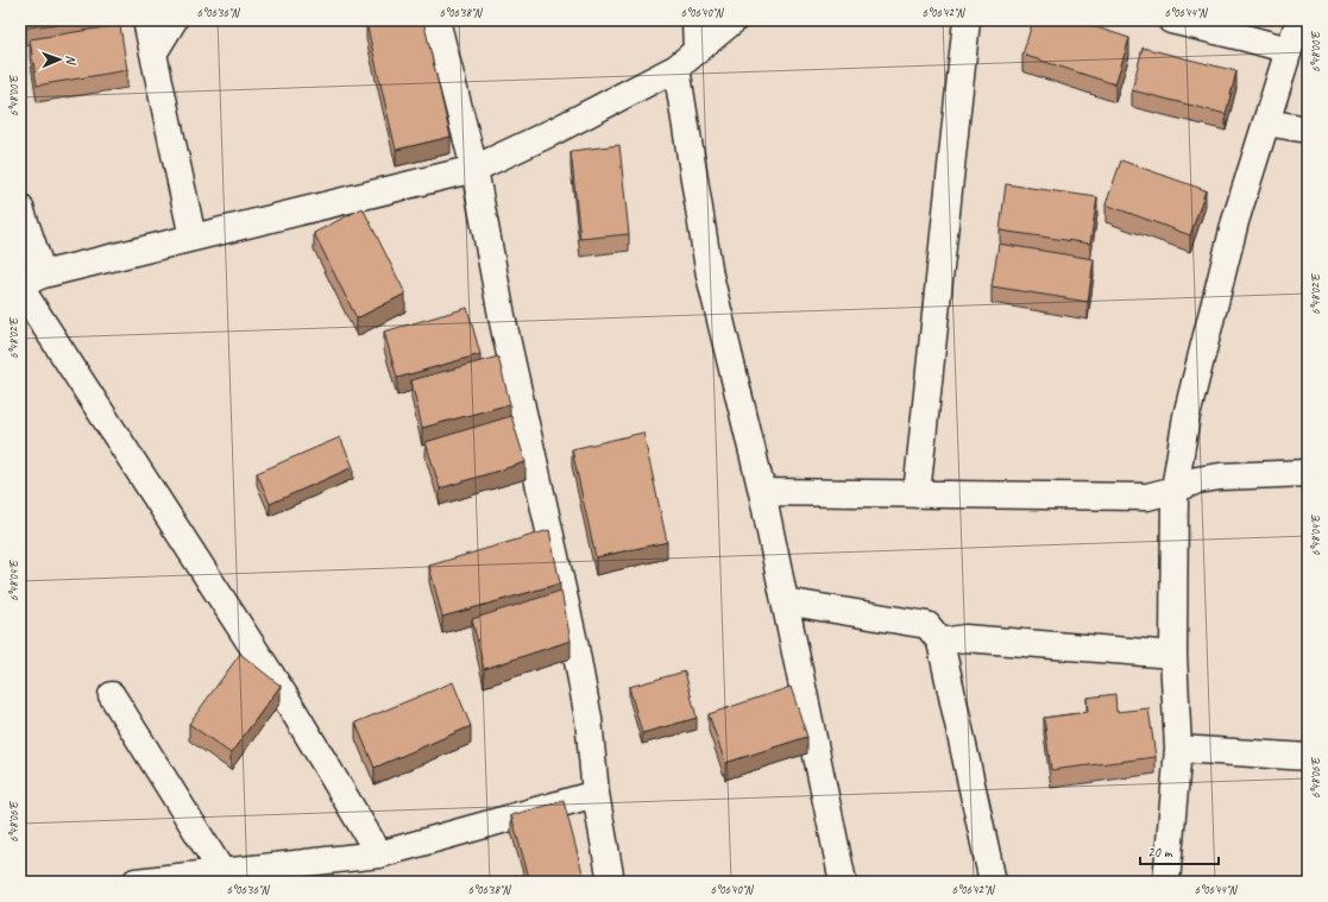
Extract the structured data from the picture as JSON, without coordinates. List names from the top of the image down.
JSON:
{
  "scale_bar": "20 m",
  "north": "right",
  "coordinates": [
    "6°06'36\"N",
    "6°06'38\"N",
    "6°06'40\"N",
    "6°06'42\"N",
    "6°06'44\"N",
    "6°48'00\"E",
    "6°48'02\"E",
    "6°48'04\"E",
    "6°48'06\"E"
  ]
}
